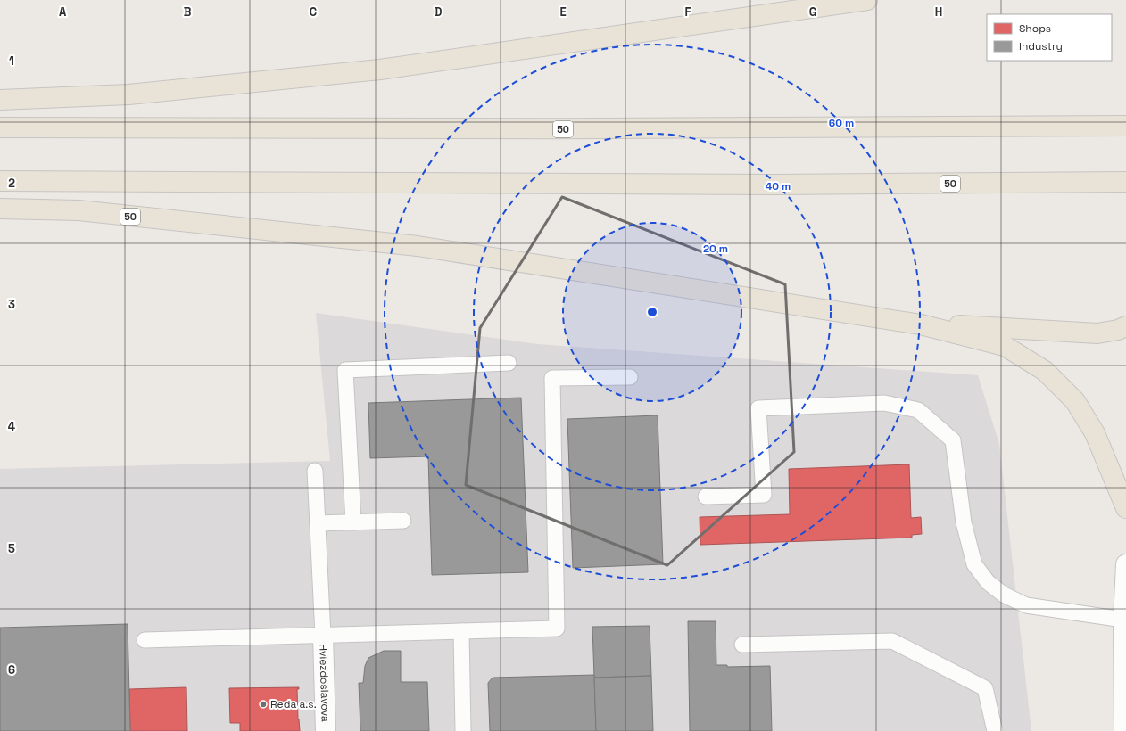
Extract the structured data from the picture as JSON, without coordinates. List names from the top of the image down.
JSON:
{
  "streets": {
    "highway": ["50"],
    "street": ["Hviezdoslavova"]
  },
  "places": ["Reda a.s."],
  "legend": ["Shops", "Industry"],
  "grid": {
    "columns": [
      "A",
      "B",
      "C",
      "D",
      "E",
      "F",
      "G",
      "H"
    ],
    "rows": [
      "1",
      "2",
      "3",
      "4",
      "5",
      "6"
    ]
  },
  "rings": ["60 m", "40 m", "20 m"]
}
